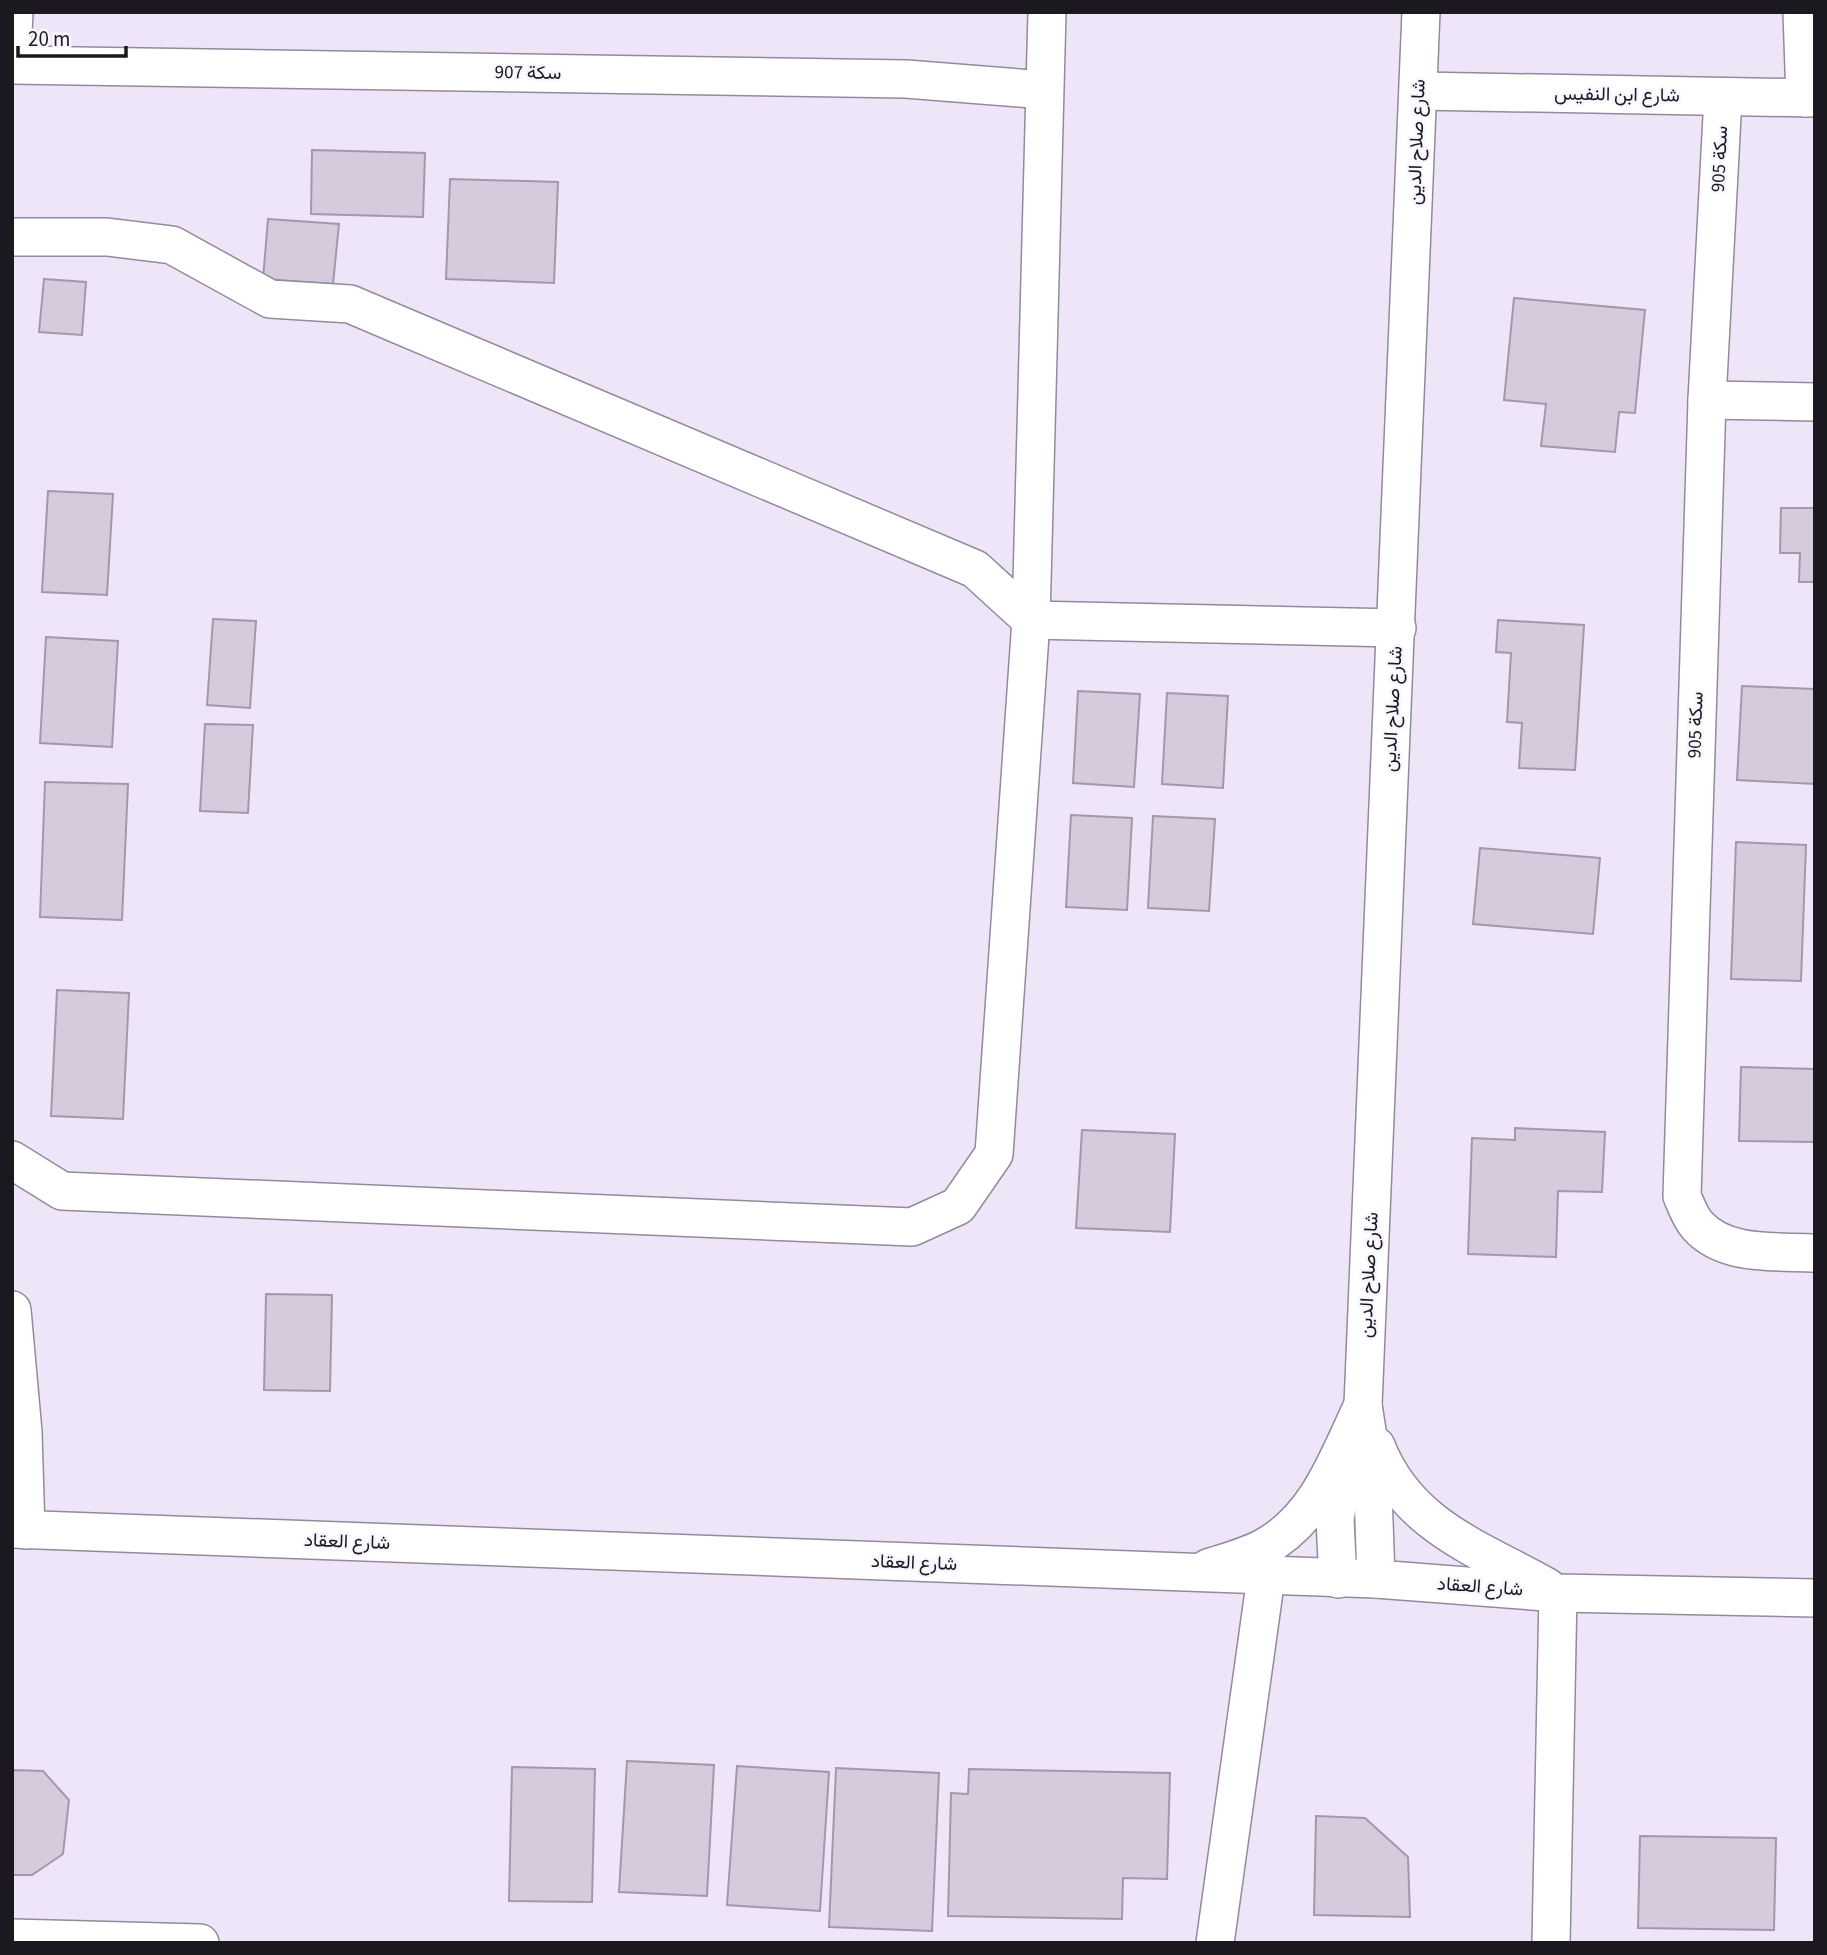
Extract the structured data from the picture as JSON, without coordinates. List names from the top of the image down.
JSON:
{
  "streets": {
    "street": [
      "سكة 907",
      "شارع ابن النفيس",
      "شارع صلاح الدين",
      "سكة 905",
      "شارع العقاد"
    ]
  },
  "crossings": [
    ["شارع ابن النفيس", "شارع صلاح الدين"],
    ["شارع ابن النفيس", "سكة 905"],
    ["شارع صلاح الدين", "شارع العقاد"]
  ],
  "scale_bar": "20 m"
}
